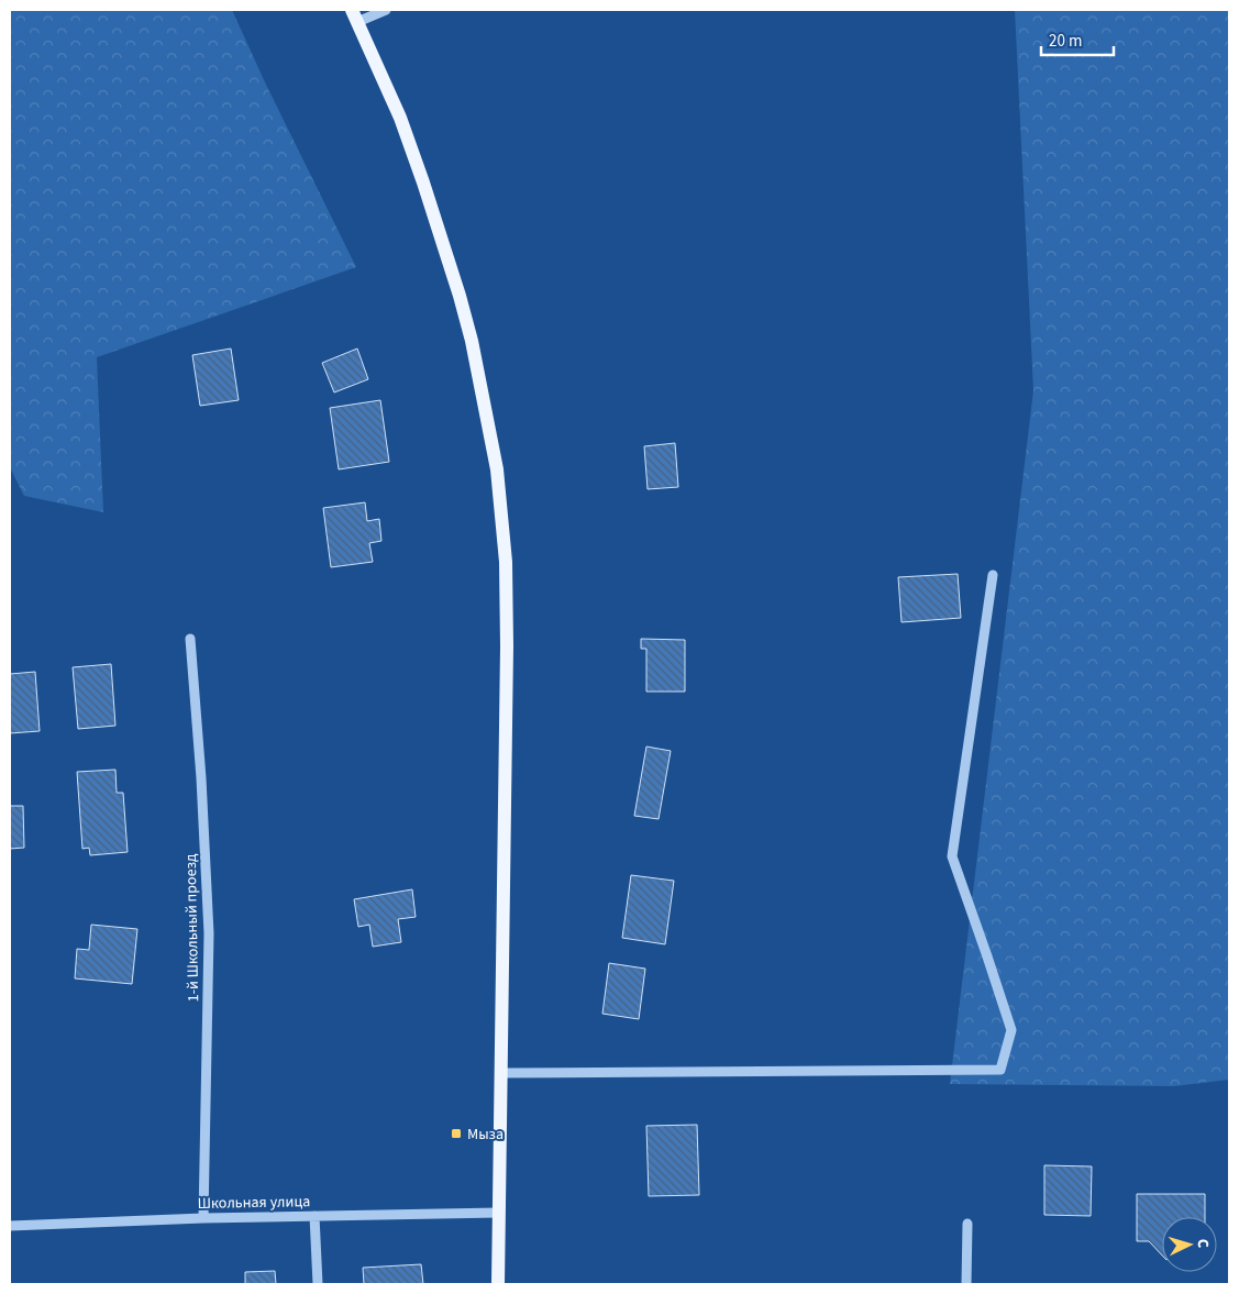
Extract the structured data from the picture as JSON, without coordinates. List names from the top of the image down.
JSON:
{
  "streets": {
    "street": ["1-й Школьный проезд", "Школьная улица"]
  },
  "crossings": [
    ["1-й Школьный проезд", "Школьная улица"]
  ],
  "places": {
    "transit": ["Мыза"]
  },
  "scale_bar": "20 m",
  "north": "right"
}
